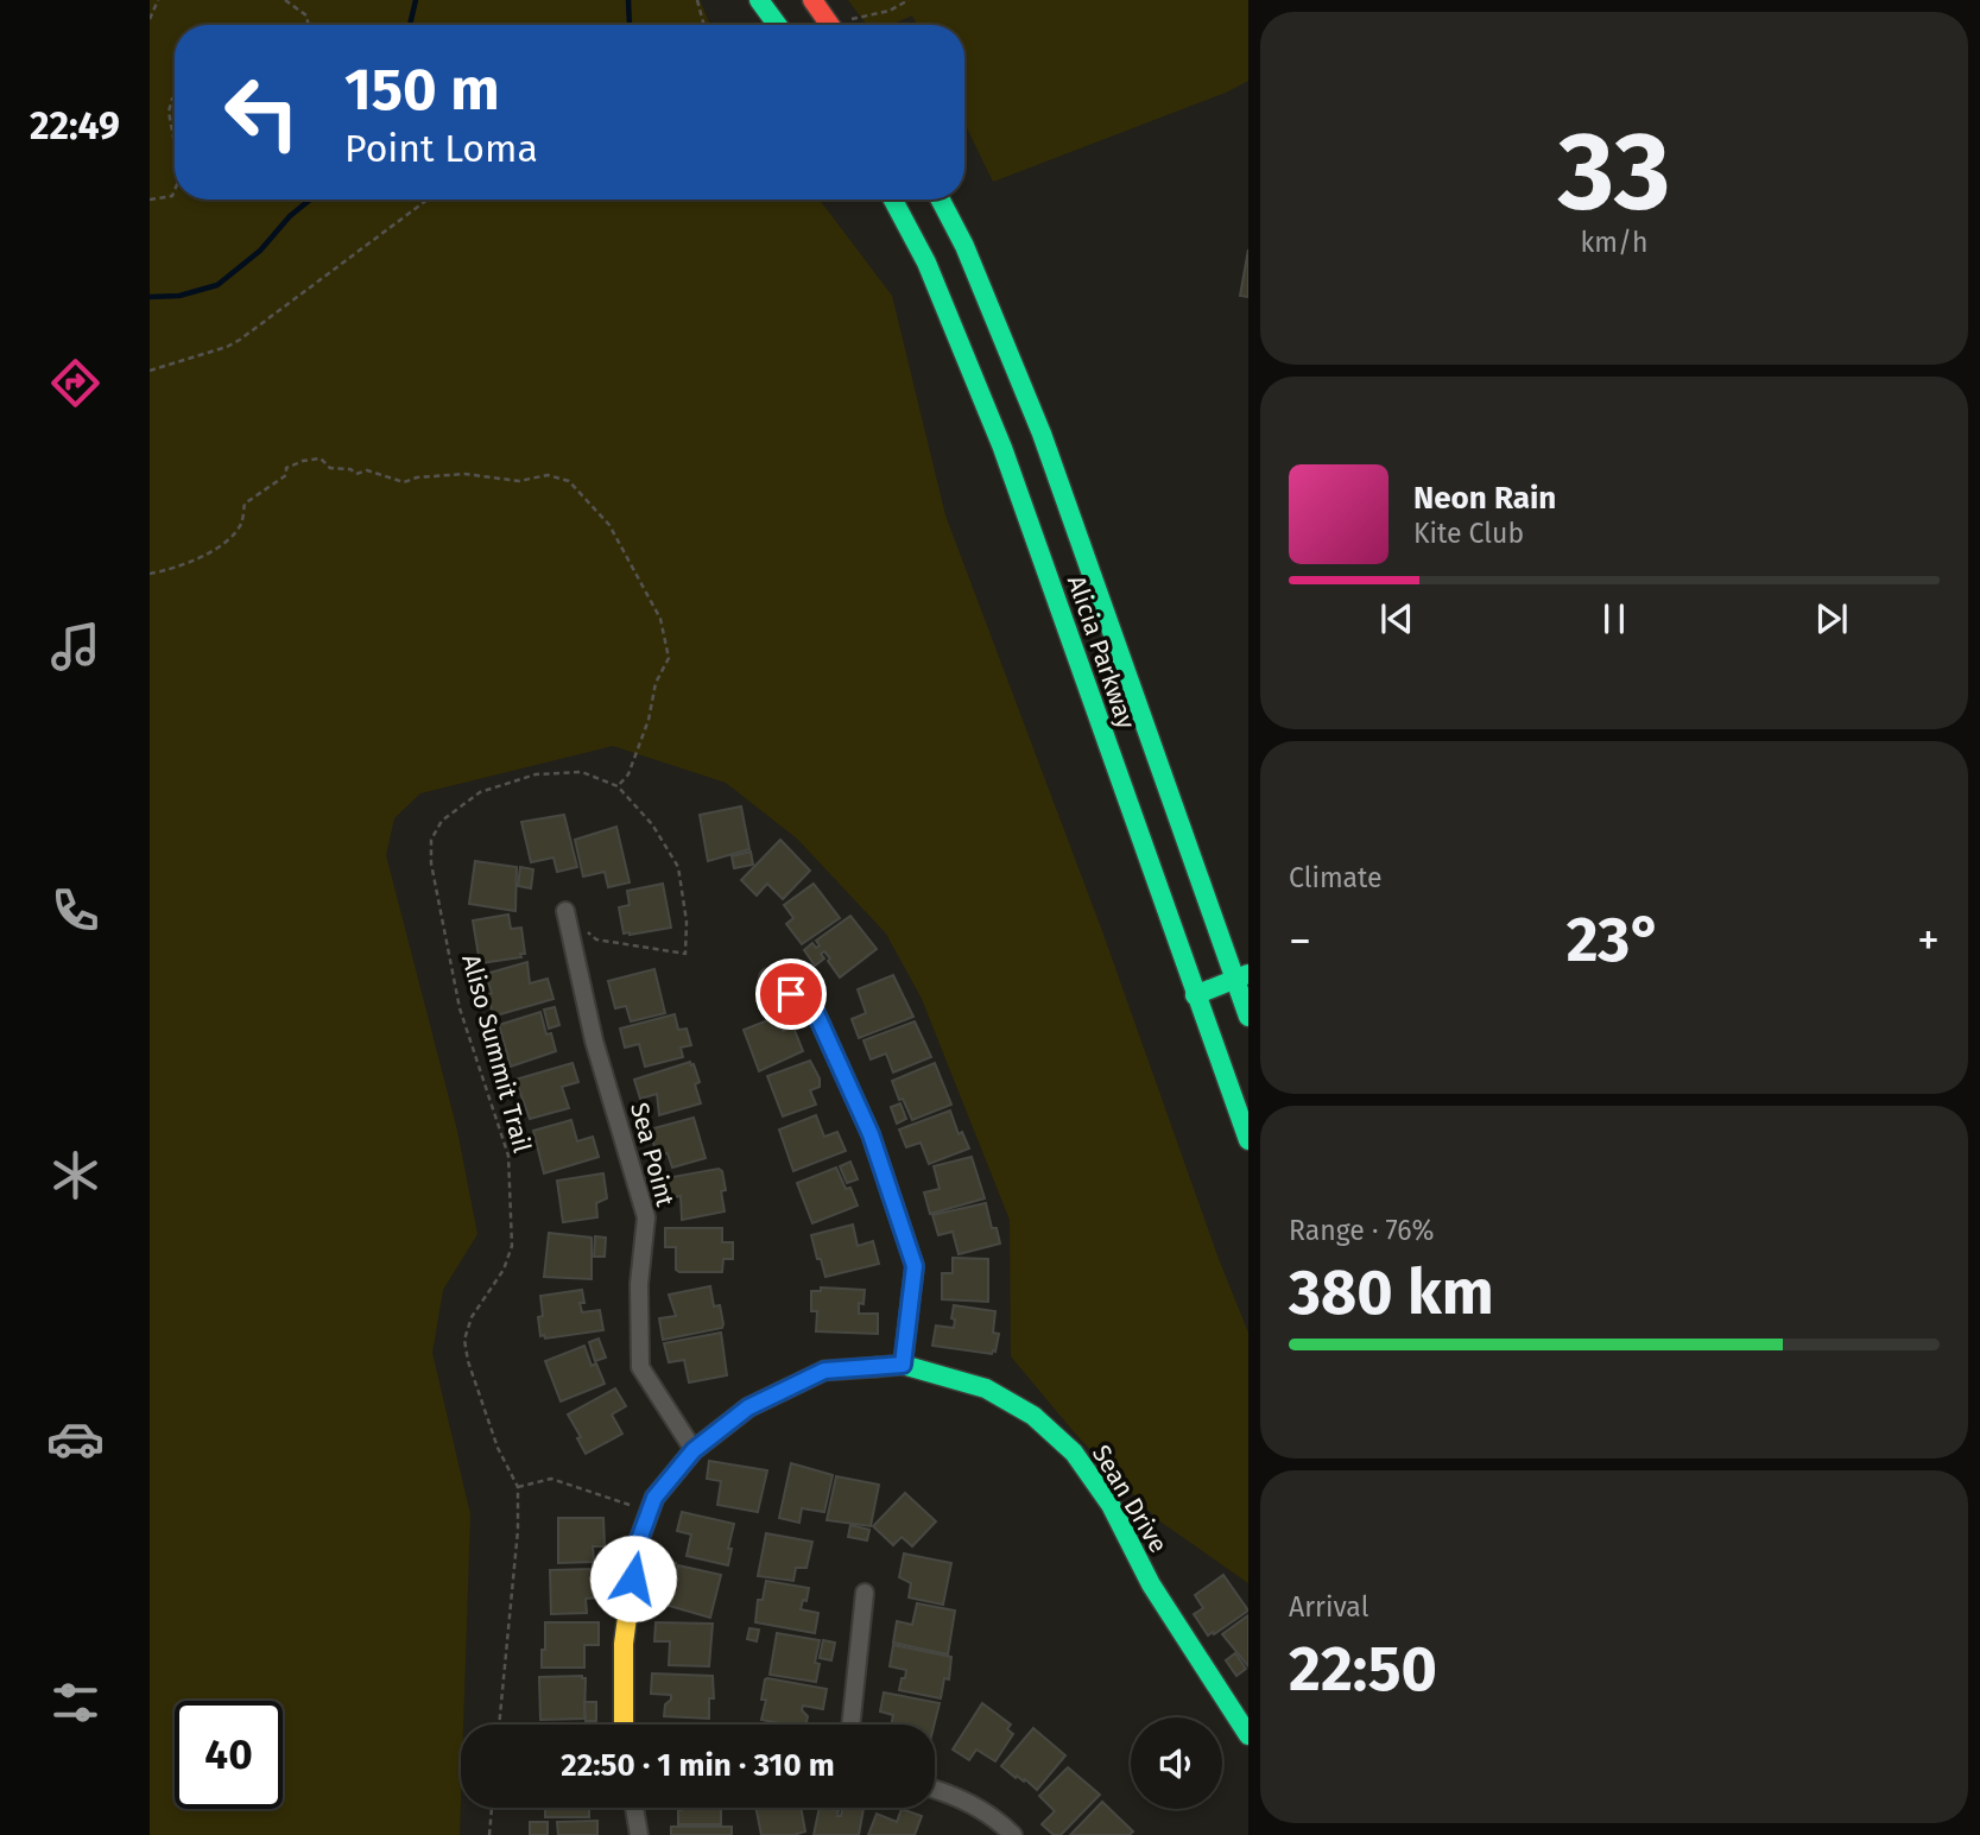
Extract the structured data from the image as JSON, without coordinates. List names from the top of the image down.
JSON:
{
  "streets": {
    "main road": ["Alicia Parkway", "Sean Drive"],
    "street": ["Sea Point"],
    "path": ["Aliso Summit Trail"]
  },
  "crossings": [
    ["Aliso Summit Trail", "Sea Point"]
  ],
  "page": {
    "tabs": "22:49",
    "tile": [
      ["33", "km/h"],
      "Climate",
      ["Range · 76%", "380 km"],
      ["Arrival", "22:50"]
    ],
    "turn": ["150 m", "Point Loma"],
    "song": ["Neon Rain", "Kite Club"],
    "heat": ["−", "23°", "+"],
    "limit": "40",
    "trip": "22:50 · 1 min · 310 m"
  }
}
